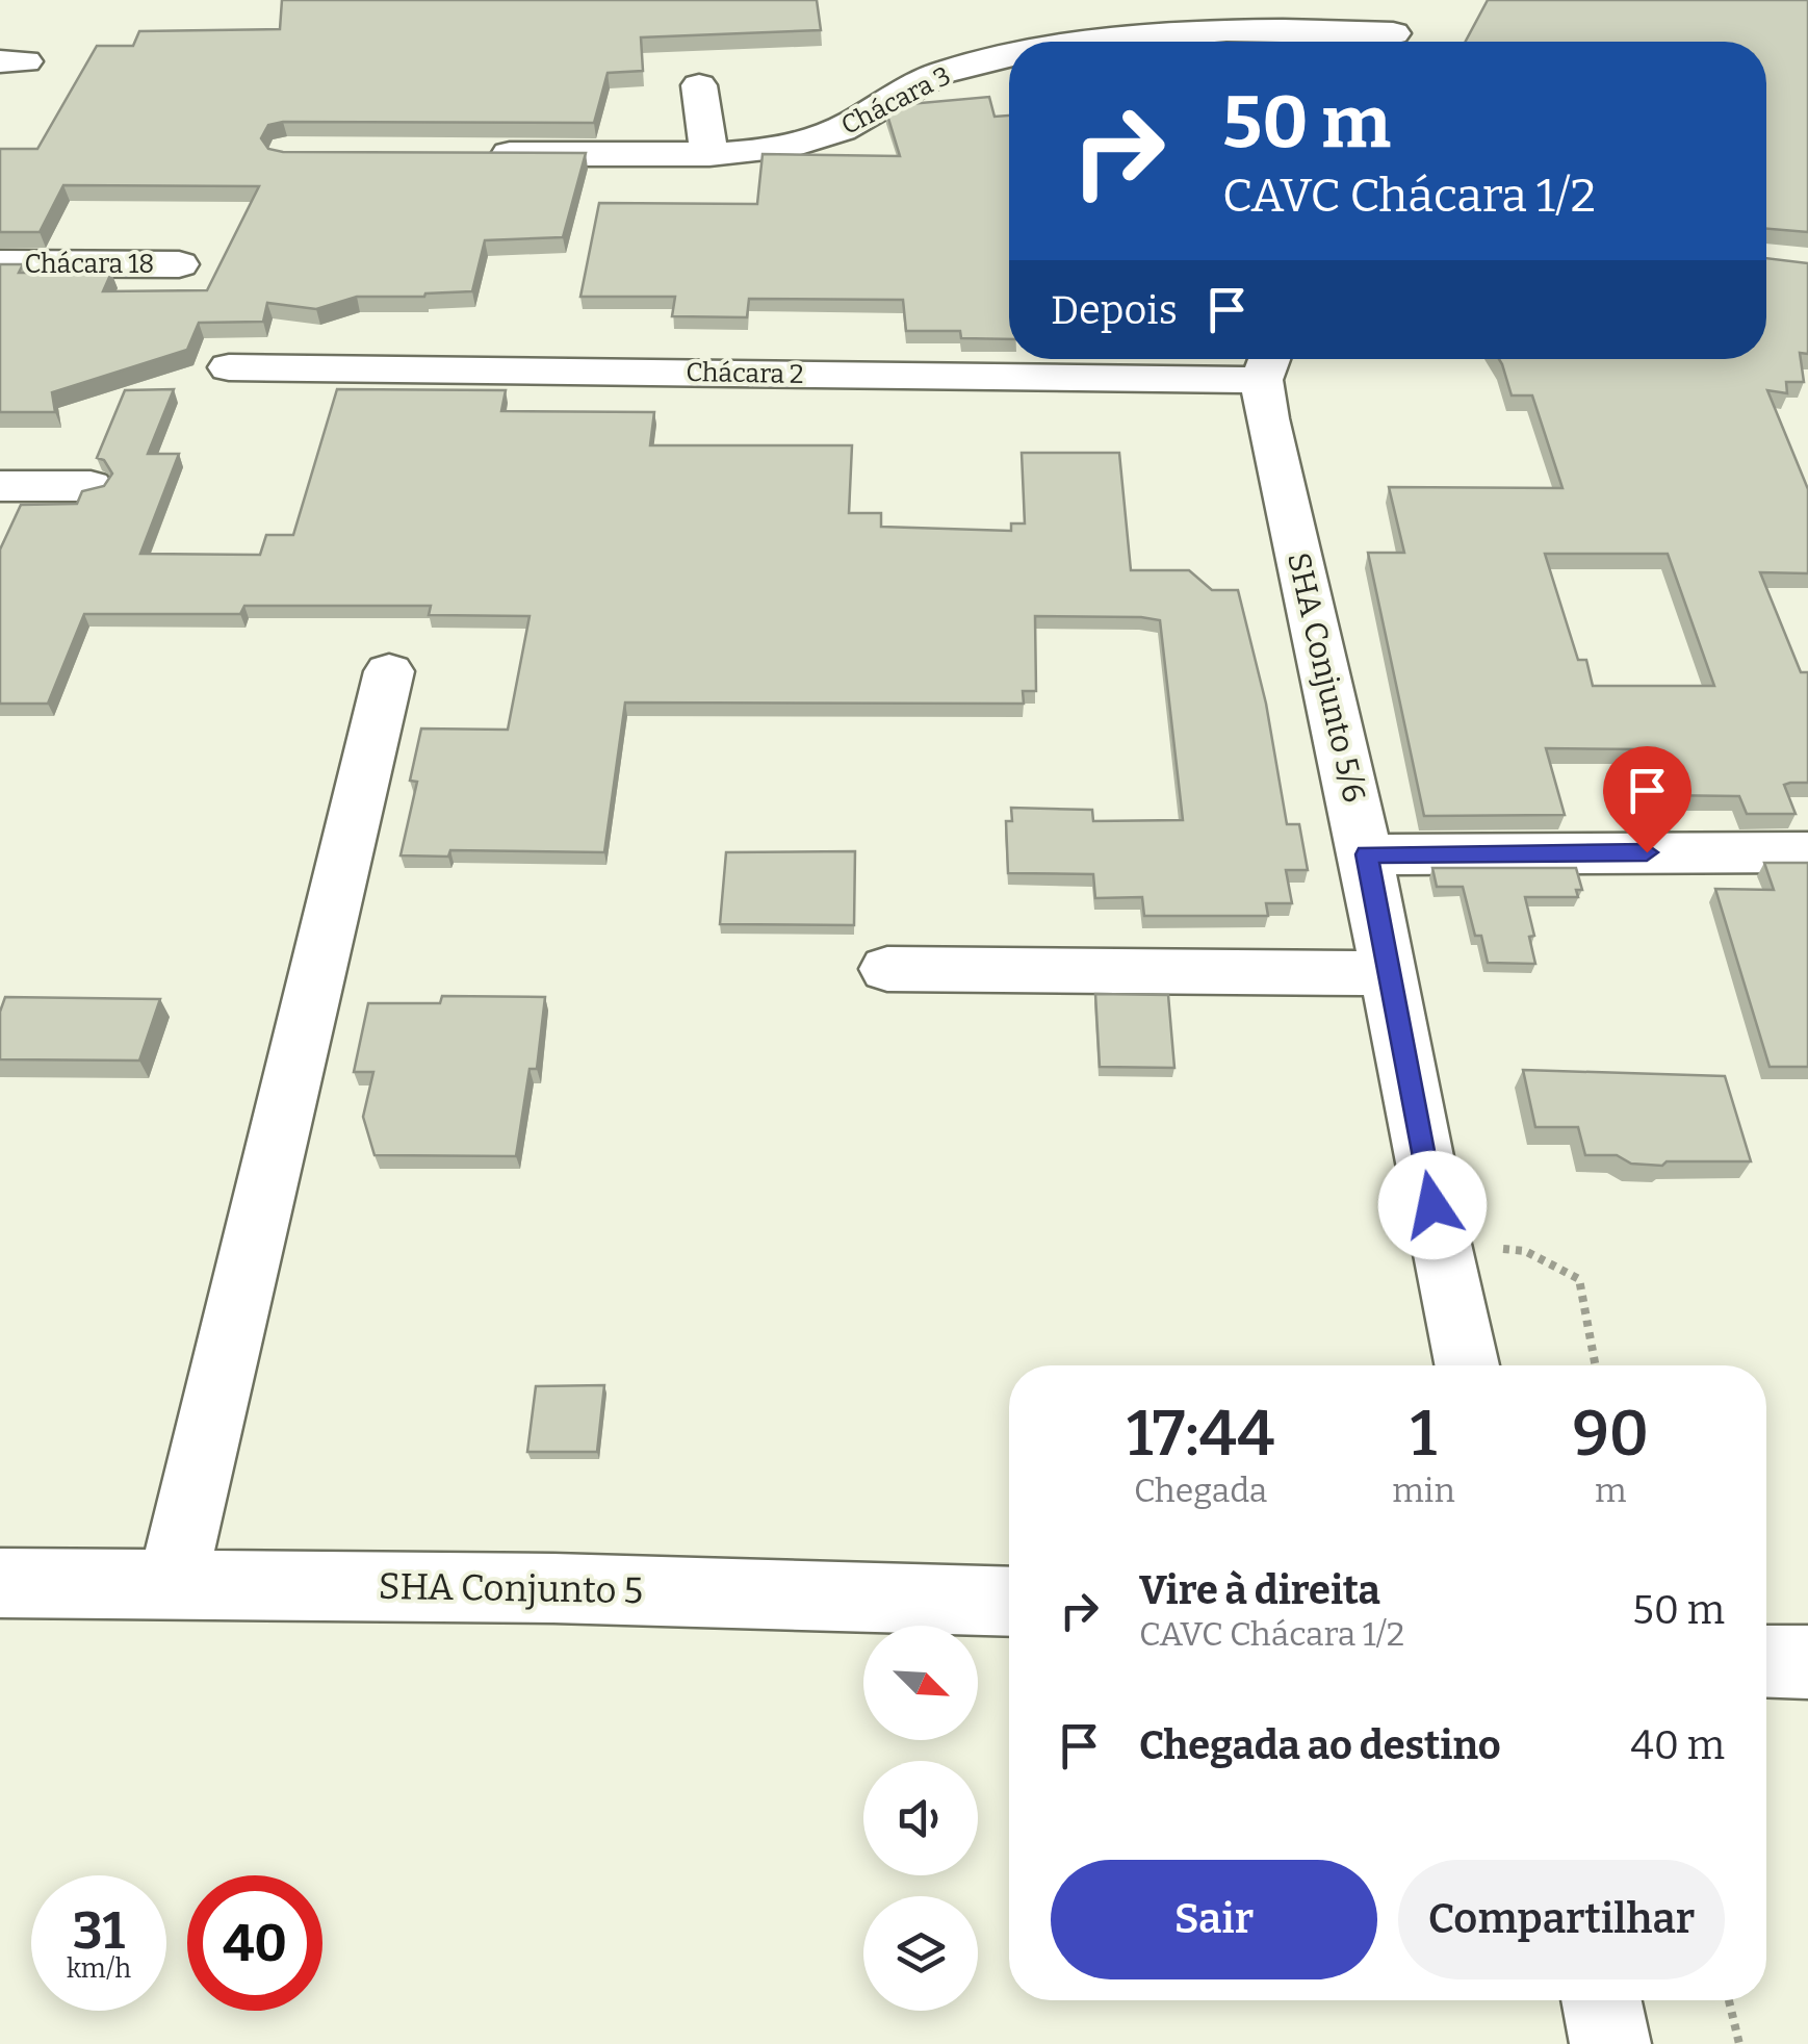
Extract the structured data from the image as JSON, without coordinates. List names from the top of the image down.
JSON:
{
  "streets": {
    "street": [
      "Chácara 3",
      "Chácara 18",
      "Chácara 2",
      "SHA Conjunto 5/6",
      "SHA Conjunto 5"
    ]
  },
  "crossings": [
    ["Chácara 2", "SHA Conjunto 5/6"]
  ],
  "north": "bottom right",
  "page": {
    "turn": ["50 m", "CAVC Chácara 1/2"],
    "then": "Depois",
    "eta": [
      "17:44",
      "Chegada",
      "1",
      "min",
      "90",
      "m"
    ],
    "list": [
      {
        "name": "Vire à direita",
        "note": "CAVC Chácara 1/2",
        "value": "50 m"
      },
      {
        "name": "Chegada ao destino",
        "value": "40 m"
      }
    ],
    "buttons": ["Sair", "Compartilhar"],
    "speed": "31 km/h",
    "limit": "40"
  }
}
